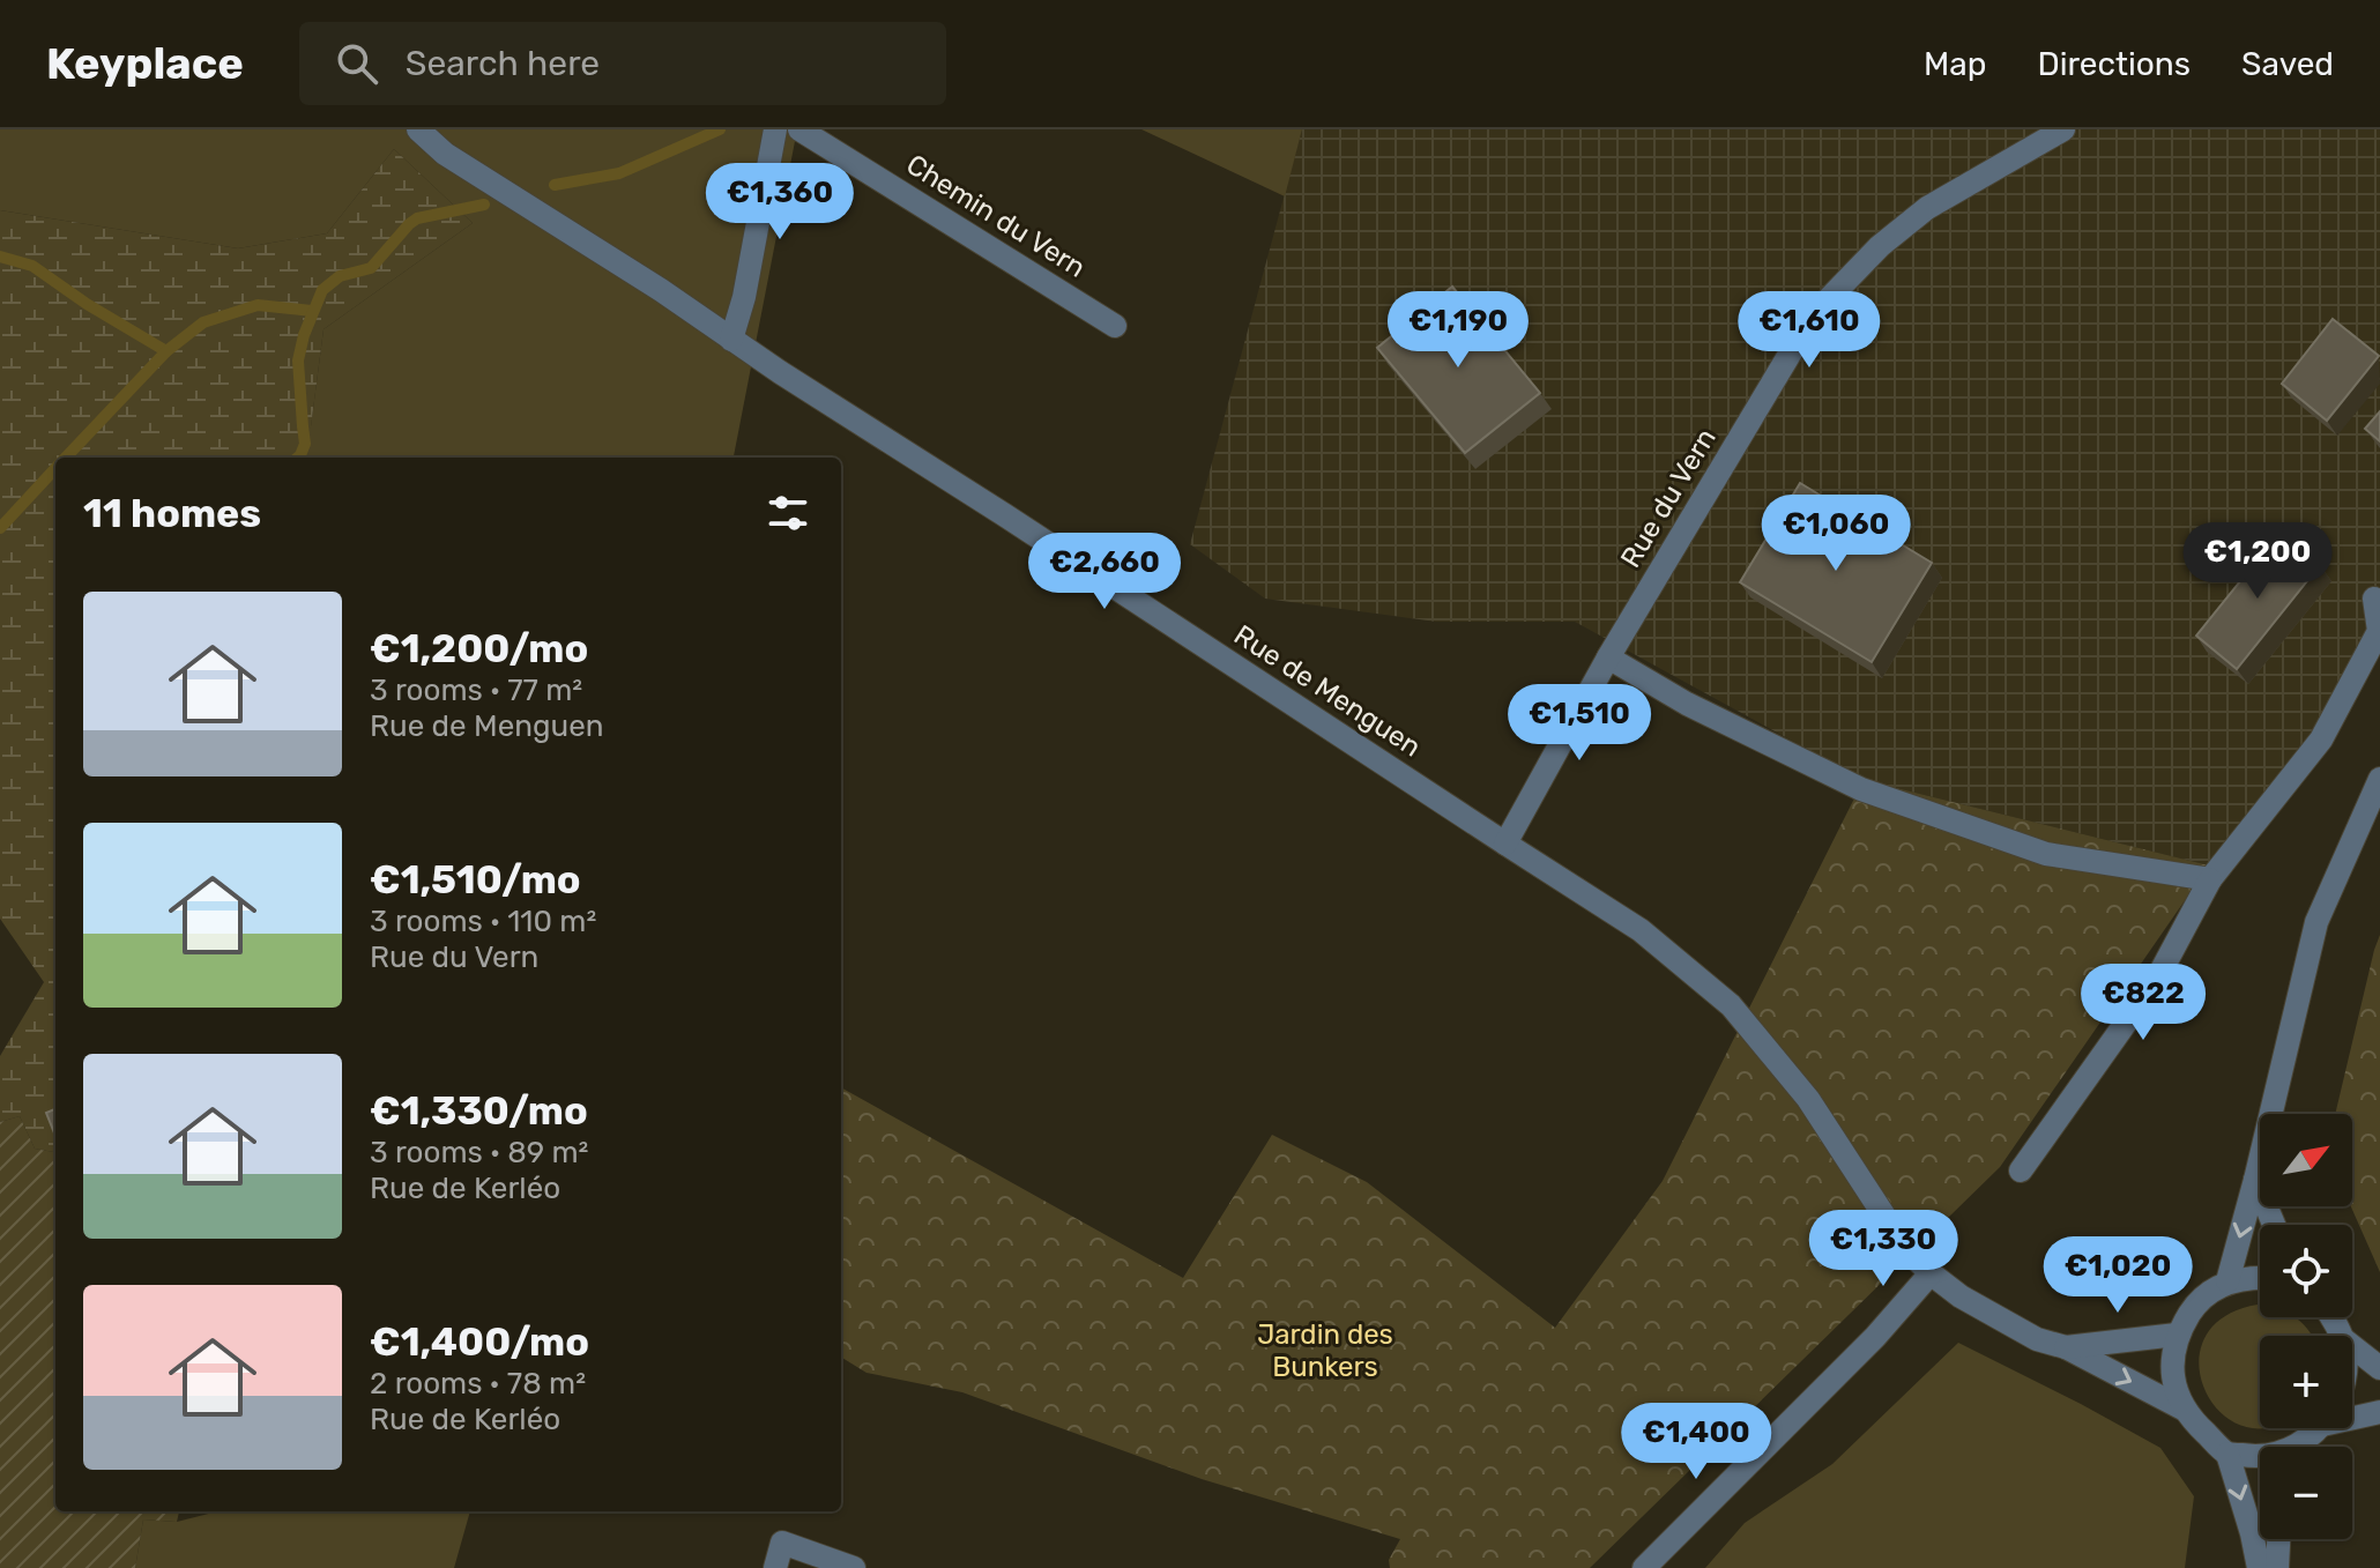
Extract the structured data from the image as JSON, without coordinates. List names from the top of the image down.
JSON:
{
  "streets": {
    "street": ["Chemin du Vern", "Rue du Vern", "Rue de Menguen"]
  },
  "crossings": [
    ["Rue du Vern", "Rue de Menguen"]
  ],
  "parks": ["Jardin des Bunkers"],
  "north": "top right",
  "page": {
    "header": "Keyplace",
    "search": "Search here",
    "nav": ["Map", "Directions", "Saved"],
    "price": [
      "€1,360",
      "€1,190",
      "€1,610",
      "€1,060",
      "€1,200",
      "€2,660",
      "€1,510",
      "€822",
      "€1,330",
      "€1,020",
      "€1,400"
    ],
    "heading": "11 homes",
    "list": [
      {
        "name": "€1,200/mo",
        "note": "3 rooms · 77 m² · Rue de Menguen"
      },
      {
        "name": "€1,510/mo",
        "note": "3 rooms · 110 m² · Rue du Vern"
      },
      {
        "name": "€1,330/mo",
        "note": "3 rooms · 89 m² · Rue de Kerléo"
      },
      {
        "name": "€1,400/mo",
        "note": "2 rooms · 78 m² · Rue de Kerléo"
      }
    ],
    "map_buttons": ["+", "−"]
  }
}
